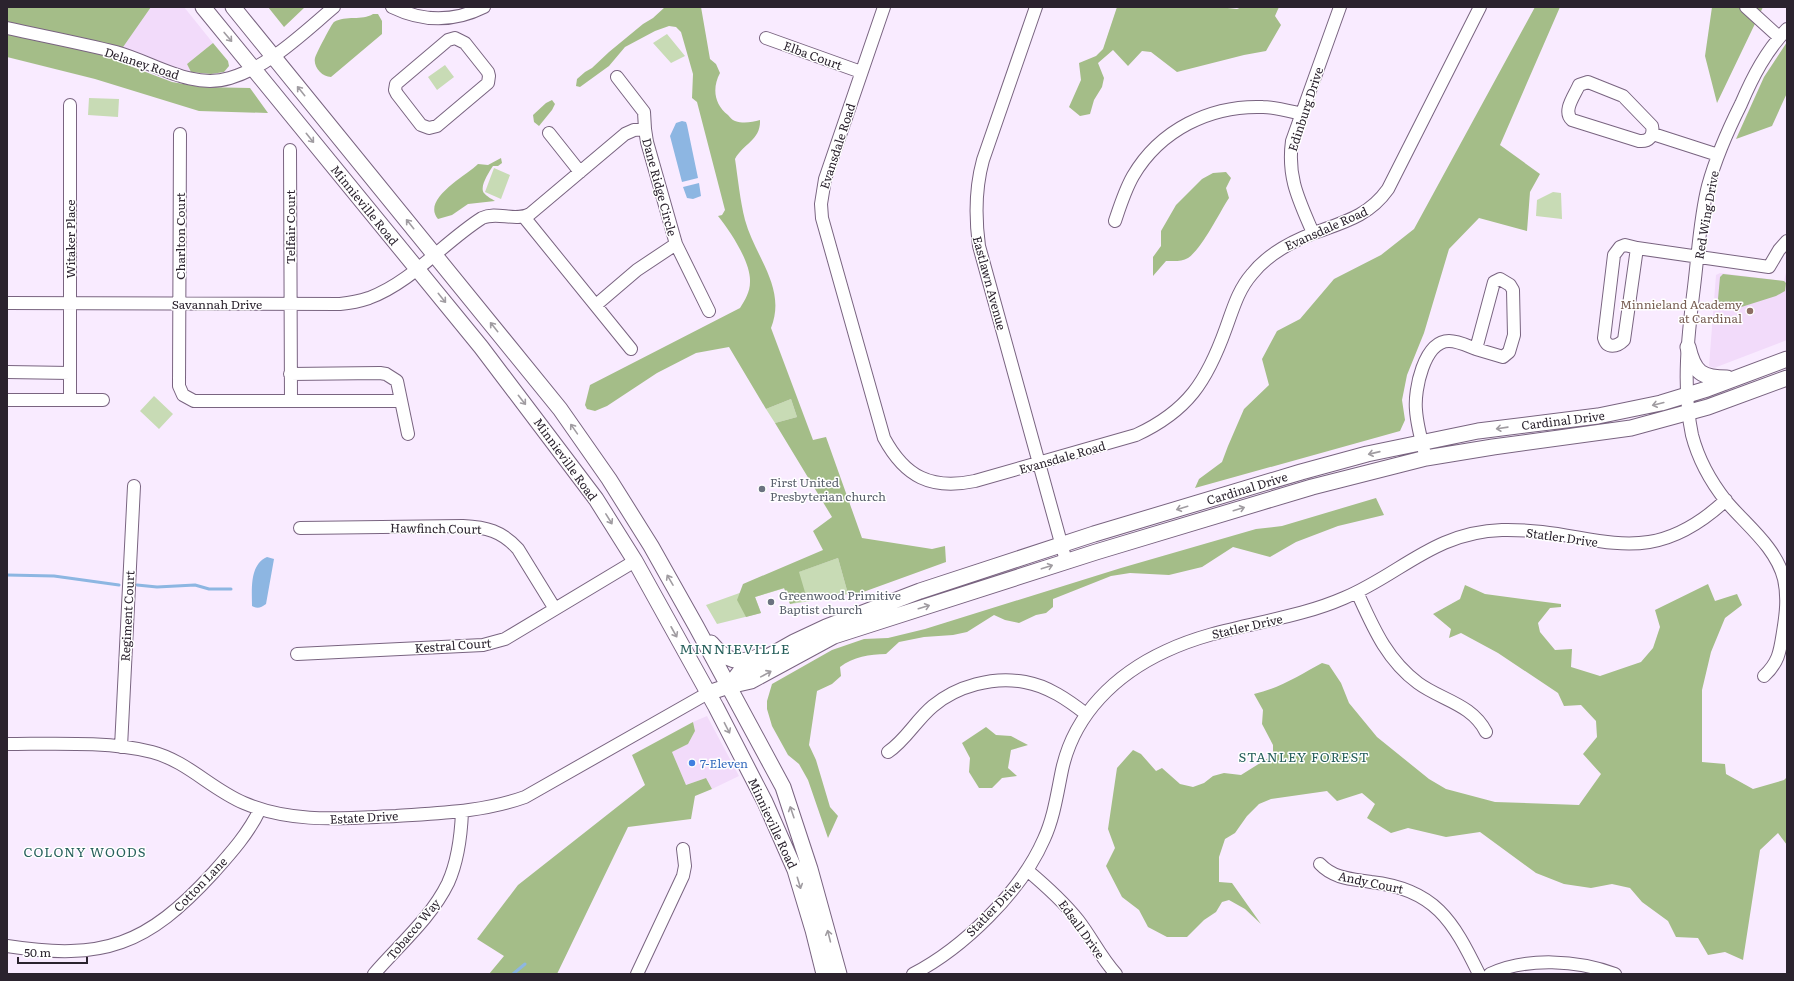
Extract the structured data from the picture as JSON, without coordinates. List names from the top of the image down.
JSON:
{
  "streets": {
    "main road": ["Minnieville Road", "Cardinal Drive"],
    "street": [
      "Elba Court",
      "Delaney Road",
      "Edinburg Drive",
      "Evansdale Road",
      "Dane Ridge Circle",
      "Red Wing Drive",
      "Telfair Court",
      "Charlton Court",
      "Witaker Place",
      "Eastlawn Avenue",
      "Savannah Drive",
      "Hawfinch Court",
      "Statler Drive",
      "Regiment Court",
      "Kestral Court",
      "Estate Drive",
      "Andy Court",
      "Cotton Lane",
      "Tobacco Way",
      "Edsall Drive"
    ]
  },
  "crossings": [
    ["Elba Court", "Evansdale Road"],
    ["Delaney Road", "Minnieville Road"],
    ["Edinburg Drive", "Evansdale Road"],
    ["Evansdale Road", "Eastlawn Avenue"],
    ["Minnieville Road", "Savannah Drive"],
    ["Minnieville Road", "Cardinal Drive"],
    ["Minnieville Road", "Kestral Court"],
    ["Minnieville Road", "Estate Drive"],
    ["Red Wing Drive", "Cardinal Drive"],
    ["Red Wing Drive", "Statler Drive"],
    ["Telfair Court", "Savannah Drive"],
    ["Charlton Court", "Savannah Drive"],
    ["Witaker Place", "Savannah Drive"],
    ["Eastlawn Avenue", "Cardinal Drive"],
    ["Cardinal Drive", "Estate Drive"],
    ["Hawfinch Court", "Kestral Court"],
    ["Statler Drive", "Edsall Drive"],
    ["Regiment Court", "Estate Drive"],
    ["Estate Drive", "Cotton Lane"],
    ["Estate Drive", "Tobacco Way"]
  ],
  "districts": ["MINNIEVILLE", "STANLEY FOREST", "COLONY WOODS"],
  "places": [
    "Minnieland Academy at Cardinal",
    "First United Presbyterian church",
    "Greenwood Primitive Baptist church",
    "7-Eleven"
  ],
  "scale_bar": "50 m"
}
